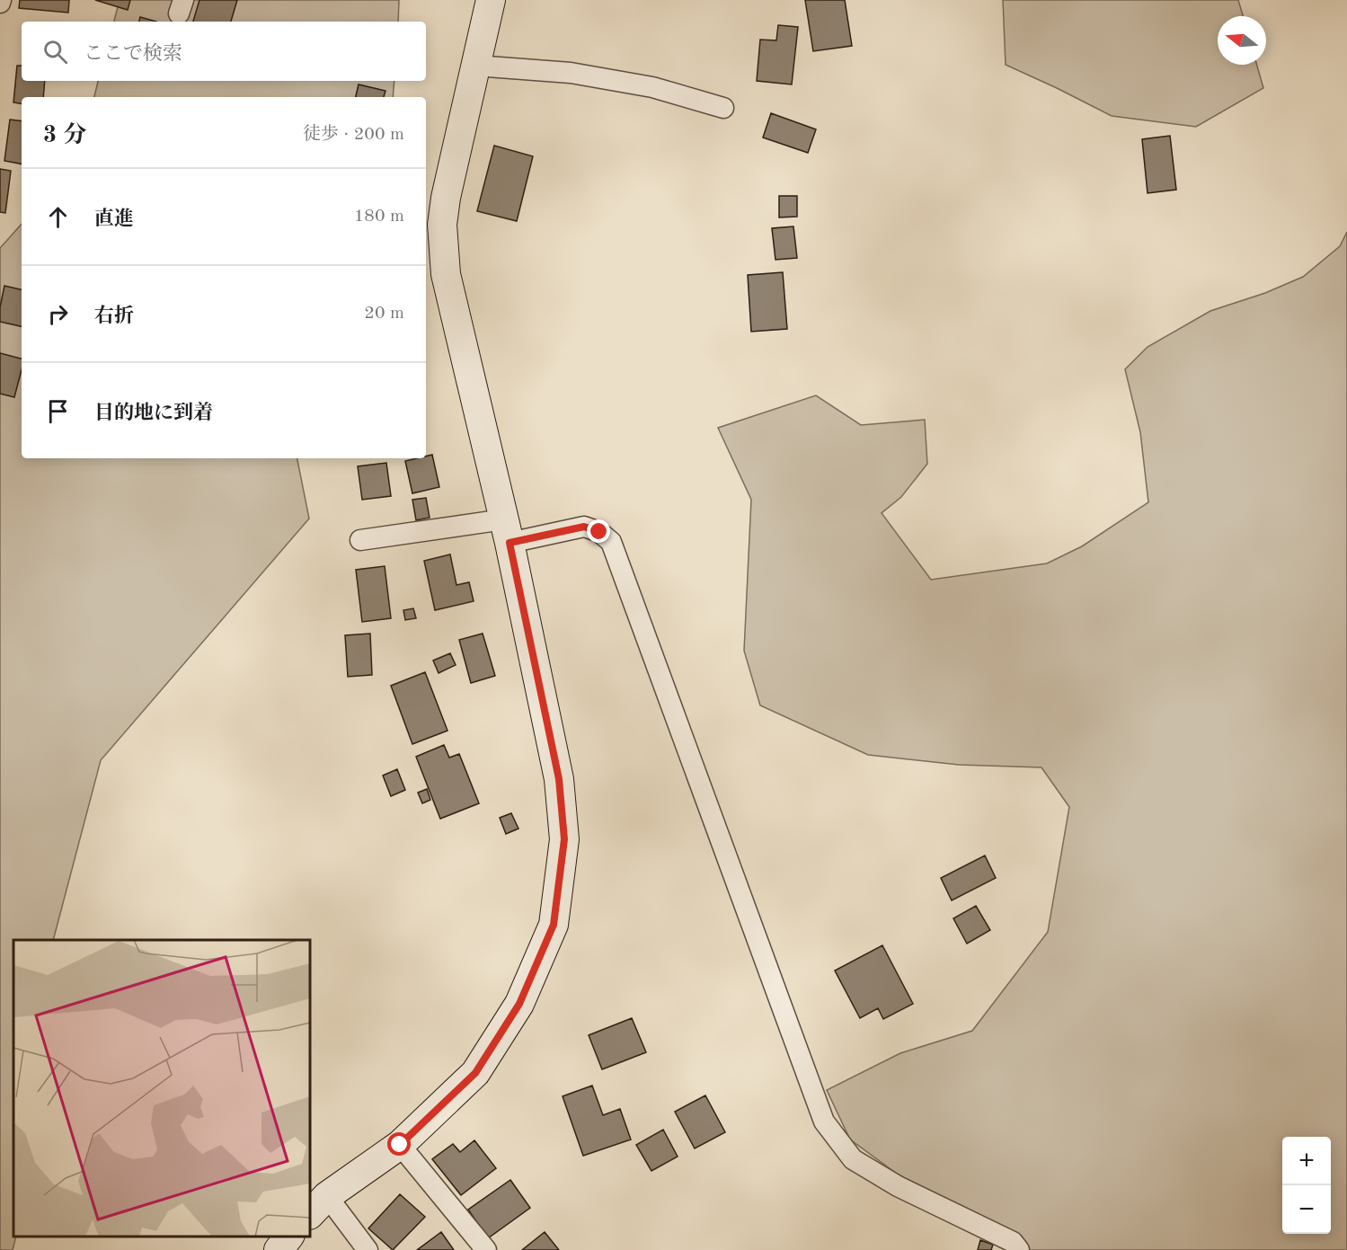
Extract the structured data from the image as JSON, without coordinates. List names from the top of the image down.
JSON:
{
  "north": "left",
  "page": {
    "search": "ここで検索",
    "heading": ["3 分", "徒歩 · 200 m"],
    "list": [
      ["直進", "180 m"],
      ["右折", "20 m"],
      "目的地に到着"
    ],
    "map_buttons": ["+", "−"]
  }
}
